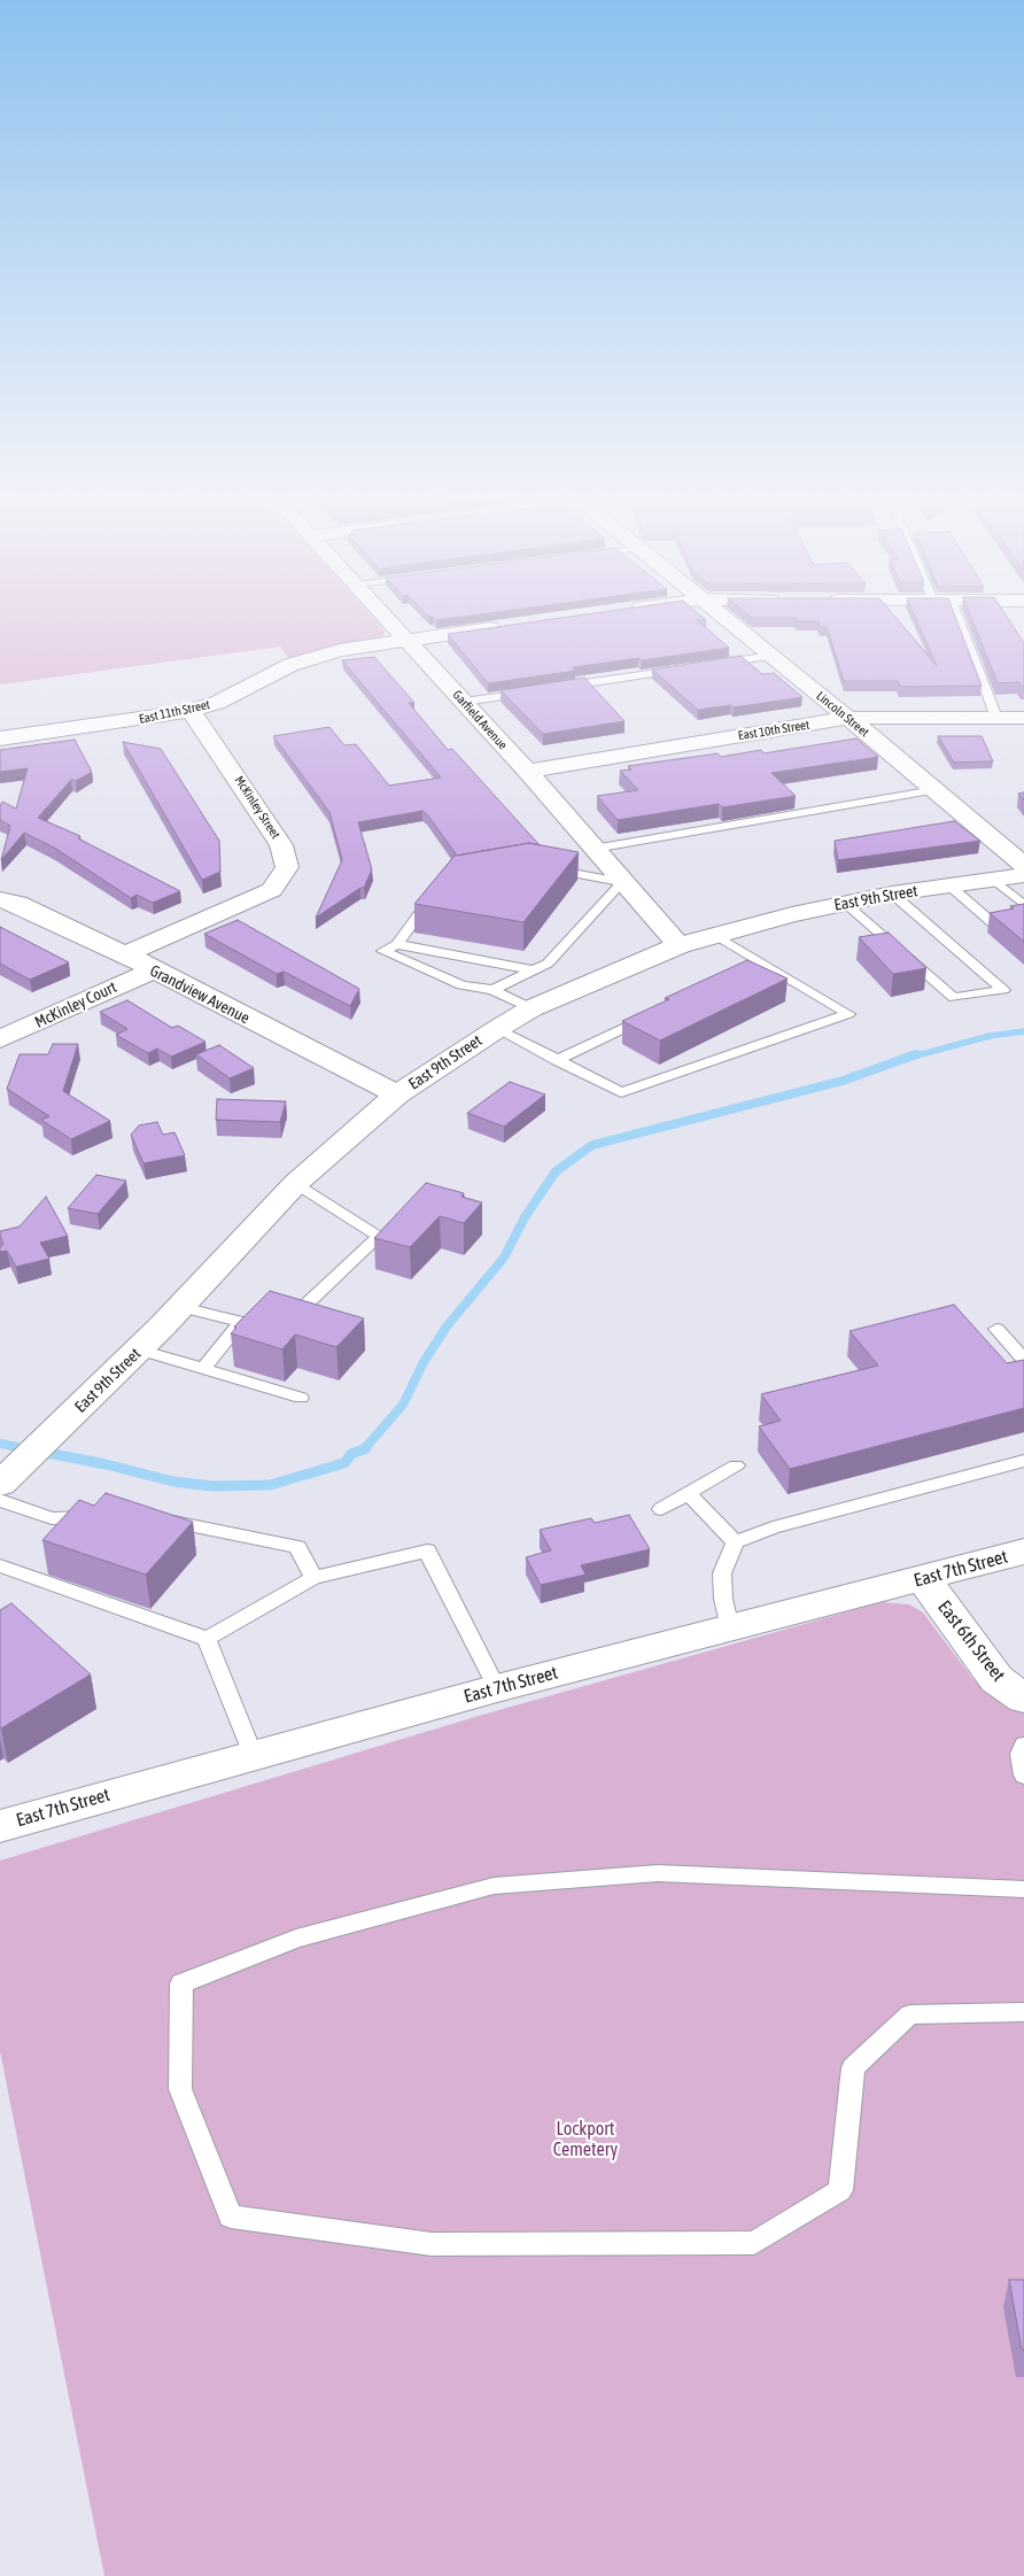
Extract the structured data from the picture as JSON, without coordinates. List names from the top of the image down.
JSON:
{
  "streets": {
    "street": [
      "East 11th Street",
      "Lincoln Street",
      "Garfield Avenue",
      "East 10th Street",
      "McKinley Street",
      "East 9th Street",
      "Grandview Avenue",
      "McKinley Court",
      "East 7th Street",
      "East 6th Street"
    ]
  },
  "crossings": [
    ["East 11th Street", "Garfield Avenue"],
    ["East 11th Street", "McKinley Street"],
    ["Lincoln Street", "East 10th Street"],
    ["Garfield Avenue", "East 10th Street"],
    ["Garfield Avenue", "East 9th Street"],
    ["McKinley Street", "Grandview Avenue"],
    ["East 9th Street", "Grandview Avenue"],
    ["Grandview Avenue", "McKinley Court"],
    ["East 7th Street", "East 6th Street"]
  ],
  "parks": ["Lockport Cemetery"]
}
